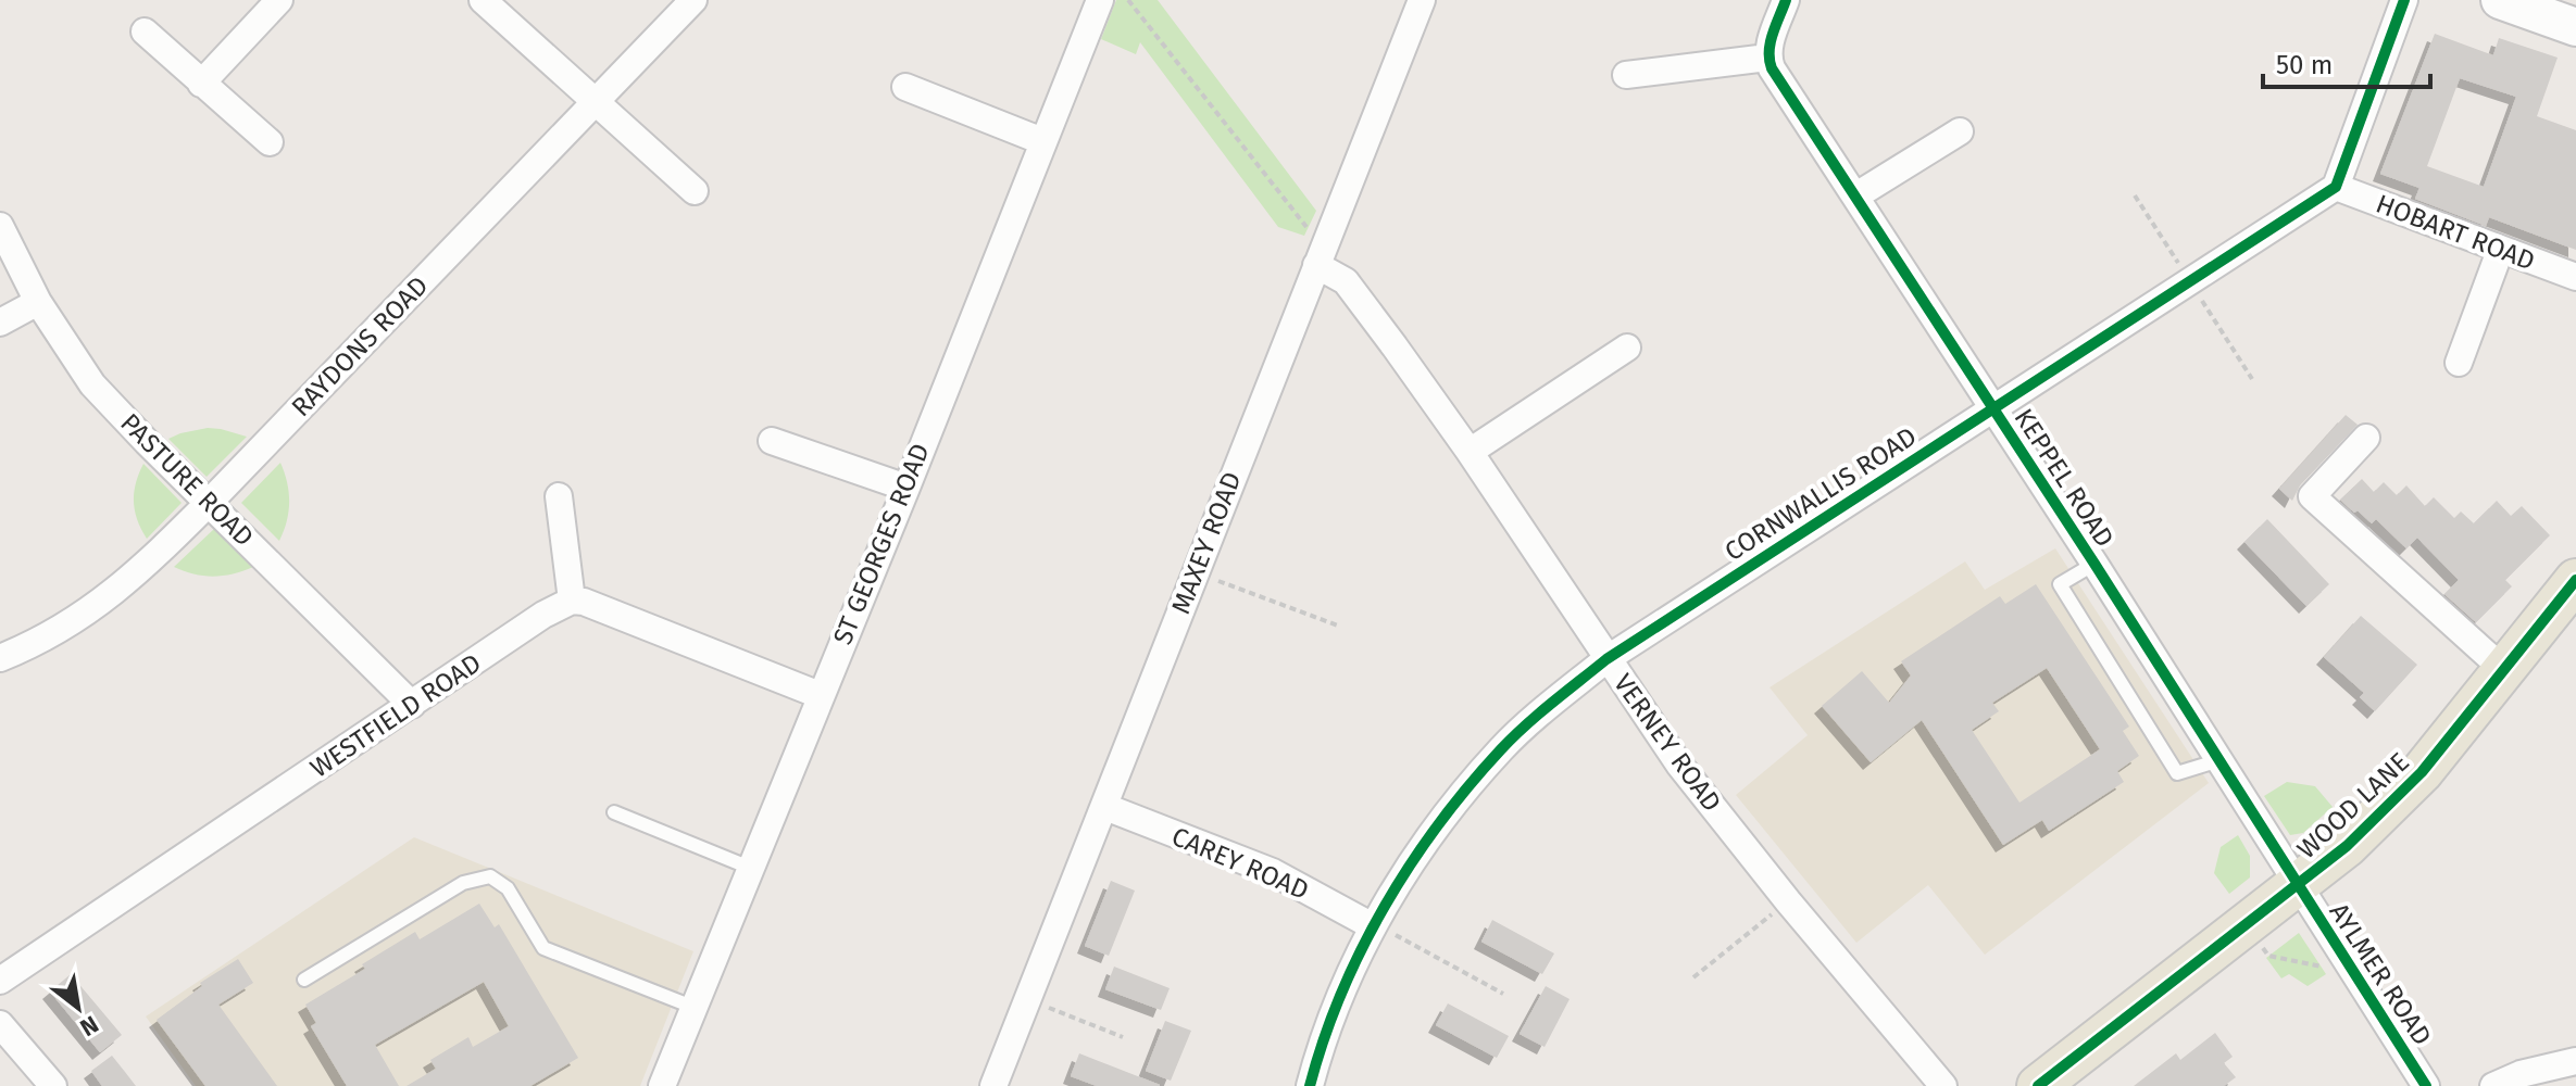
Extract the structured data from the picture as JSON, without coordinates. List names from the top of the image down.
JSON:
{
  "streets": {
    "main road": ["WOOD LANE"],
    "street": [
      "HOBART ROAD",
      "RAYDONS ROAD",
      "KEPPEL ROAD",
      "PASTURE ROAD",
      "CORNWALLIS ROAD",
      "MAXEY ROAD",
      "ST GEORGES ROAD",
      "WESTFIELD ROAD",
      "VERNEY ROAD",
      "CAREY ROAD",
      "AYLMER ROAD"
    ]
  },
  "crossings": [
    ["HOBART ROAD", "CORNWALLIS ROAD"],
    ["RAYDONS ROAD", "PASTURE ROAD"],
    ["KEPPEL ROAD", "CORNWALLIS ROAD"],
    ["KEPPEL ROAD", "WOOD LANE"],
    ["KEPPEL ROAD", "AYLMER ROAD"],
    ["PASTURE ROAD", "WESTFIELD ROAD"],
    ["CORNWALLIS ROAD", "VERNEY ROAD"],
    ["CORNWALLIS ROAD", "CAREY ROAD"],
    ["MAXEY ROAD", "VERNEY ROAD"],
    ["MAXEY ROAD", "CAREY ROAD"],
    ["WOOD LANE", "AYLMER ROAD"]
  ],
  "scale_bar": "50 m",
  "north": "bottom right"
}
